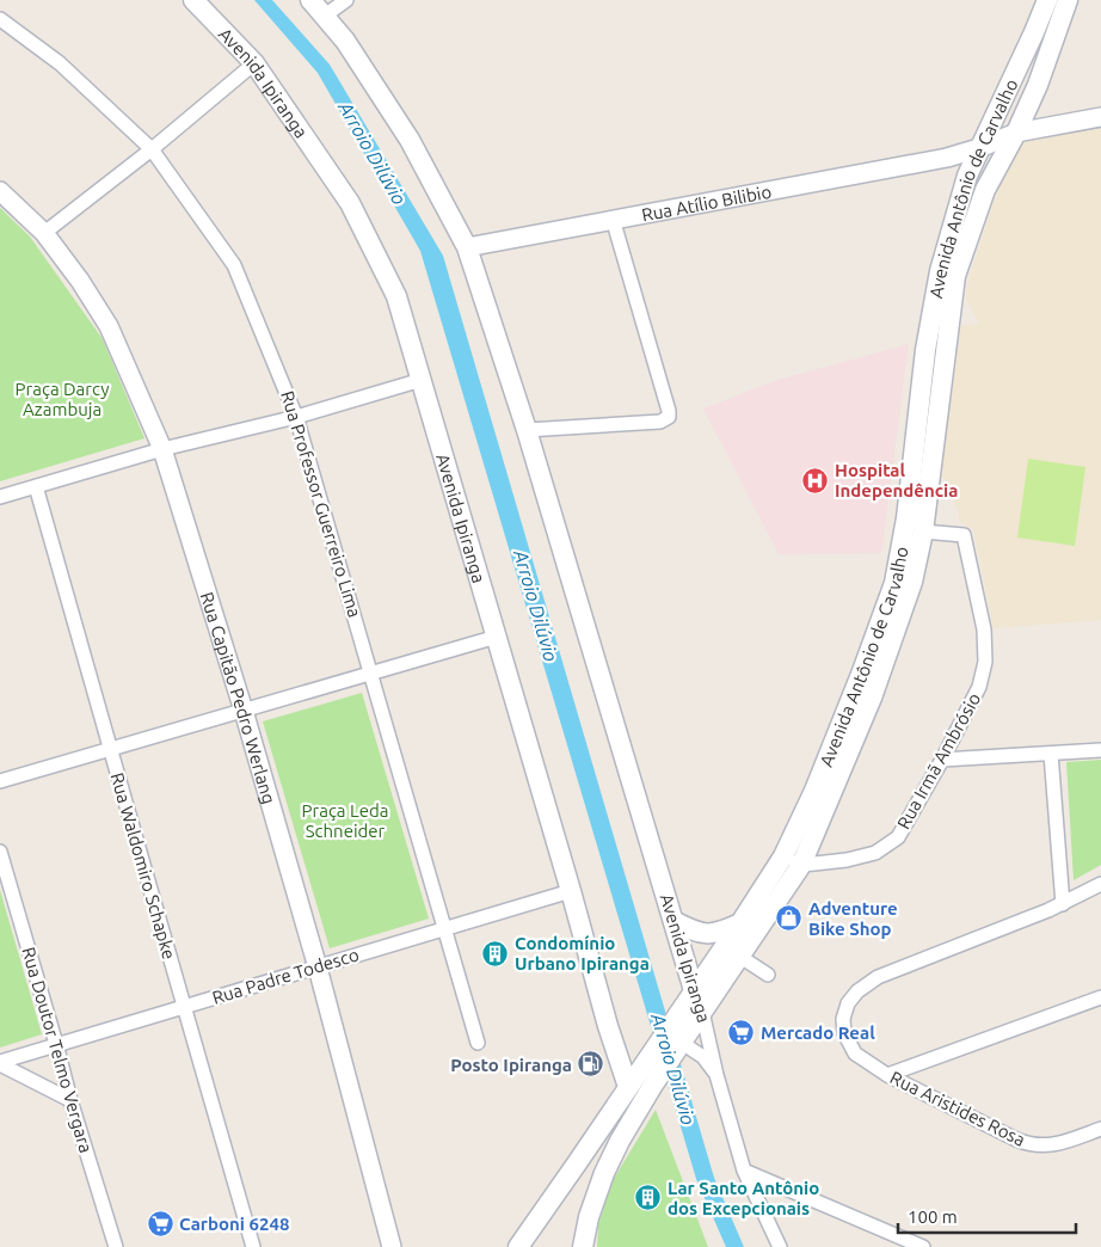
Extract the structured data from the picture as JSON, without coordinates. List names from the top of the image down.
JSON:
{
  "streets": {
    "main road": ["Avenida Ipiranga", "Avenida Antônio de Carvalho"],
    "street": [
      "Rua Atílio Bilibio",
      "Rua Professor Guerreiro Lima",
      "Rua Capitão Pedro Werlang",
      "Rua Irmã Ambrósio",
      "Rua Waldomiro Schapke",
      "Rua Padre Todesco",
      "Rua Doutor Telmo Vergara",
      "Rua Aristides Rosa"
    ]
  },
  "crossings": [
    ["Avenida Ipiranga", "Avenida Antônio de Carvalho"],
    ["Avenida Ipiranga", "Rua Atílio Bilibio"],
    ["Avenida Ipiranga", "Rua Padre Todesco"],
    ["Avenida Antônio de Carvalho", "Rua Atílio Bilibio"],
    ["Avenida Antônio de Carvalho", "Rua Irmã Ambrósio"],
    ["Rua Professor Guerreiro Lima", "Rua Padre Todesco"],
    ["Rua Capitão Pedro Werlang", "Rua Padre Todesco"],
    ["Rua Waldomiro Schapke", "Rua Padre Todesco"],
    ["Rua Padre Todesco", "Rua Doutor Telmo Vergara"]
  ],
  "water": ["Arroio Dilúvio"],
  "parks": ["Praça Darcy Azambuja", "Praça Leda Schneider"],
  "places": {
    "hospital": ["Hospital Independência"],
    "shop": ["Adventure Bike Shop"],
    "building": ["Condomínio Urbano Ipiranga", "Lar Santo Antônio dos Excepcionais"],
    "supermarket": ["Mercado Real", "Carboni 6248"],
    "fuel station": ["Posto Ipiranga"]
  },
  "scale_bar": "100 m"
}
